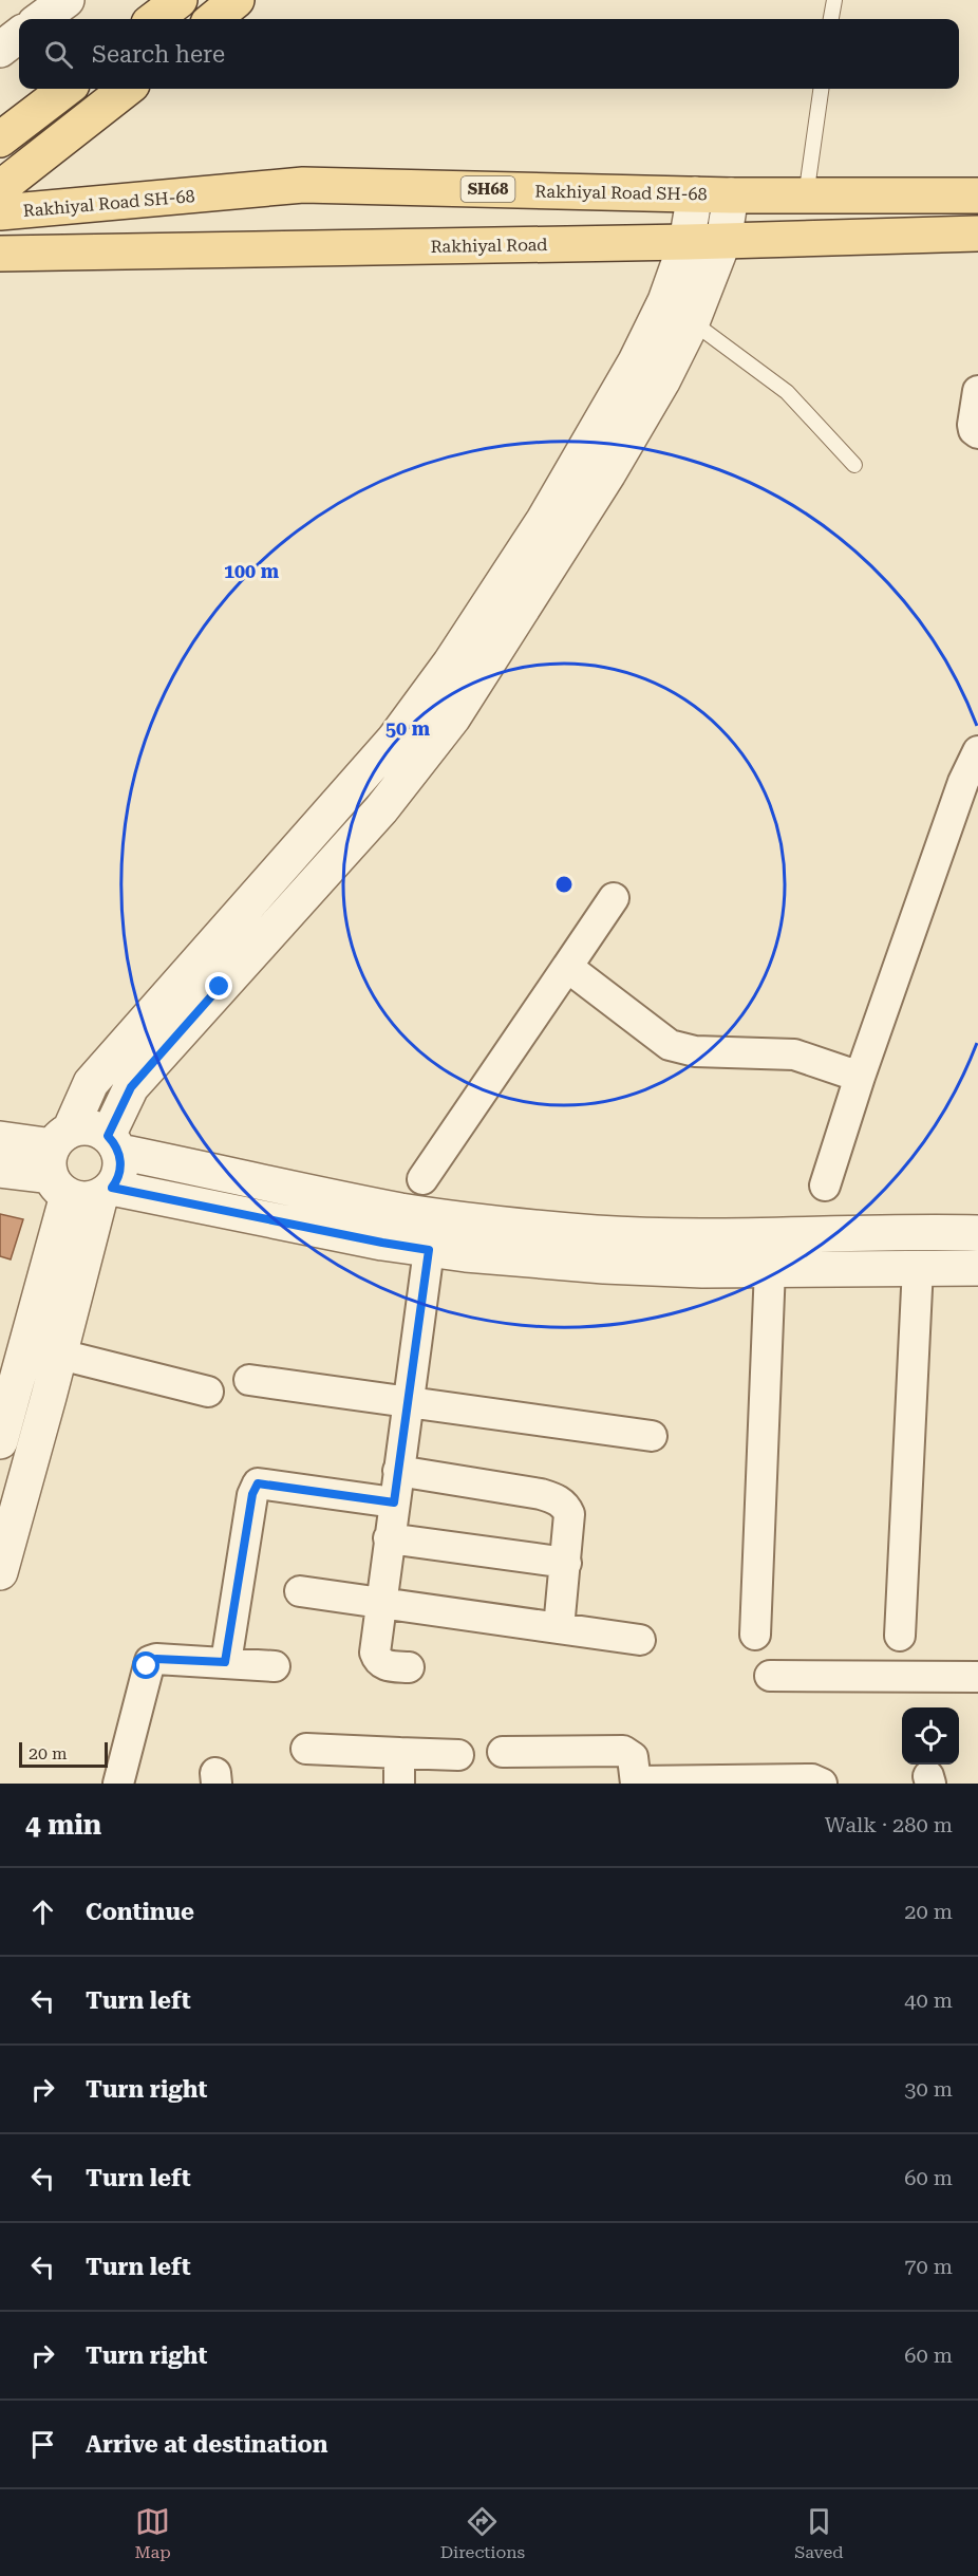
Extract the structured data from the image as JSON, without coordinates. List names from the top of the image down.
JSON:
{
  "streets": {
    "main road": ["SH68", "Rakhiyal Road SH-68", "Rakhiyal Road"]
  },
  "scale_bar": "20 m",
  "page": {
    "search": "Search here",
    "scale": "20 m",
    "heading": ["4 min", "Walk · 280 m"],
    "list": [
      ["Continue", "20 m"],
      ["Turn left", "40 m"],
      ["Turn right", "30 m"],
      ["Turn left", "60 m"],
      ["Turn left", "70 m"],
      ["Turn right", "60 m"],
      "Arrive at destination"
    ],
    "nav": ["Map", "Directions", "Saved"]
  },
  "rings": ["100 m", "50 m"]
}
